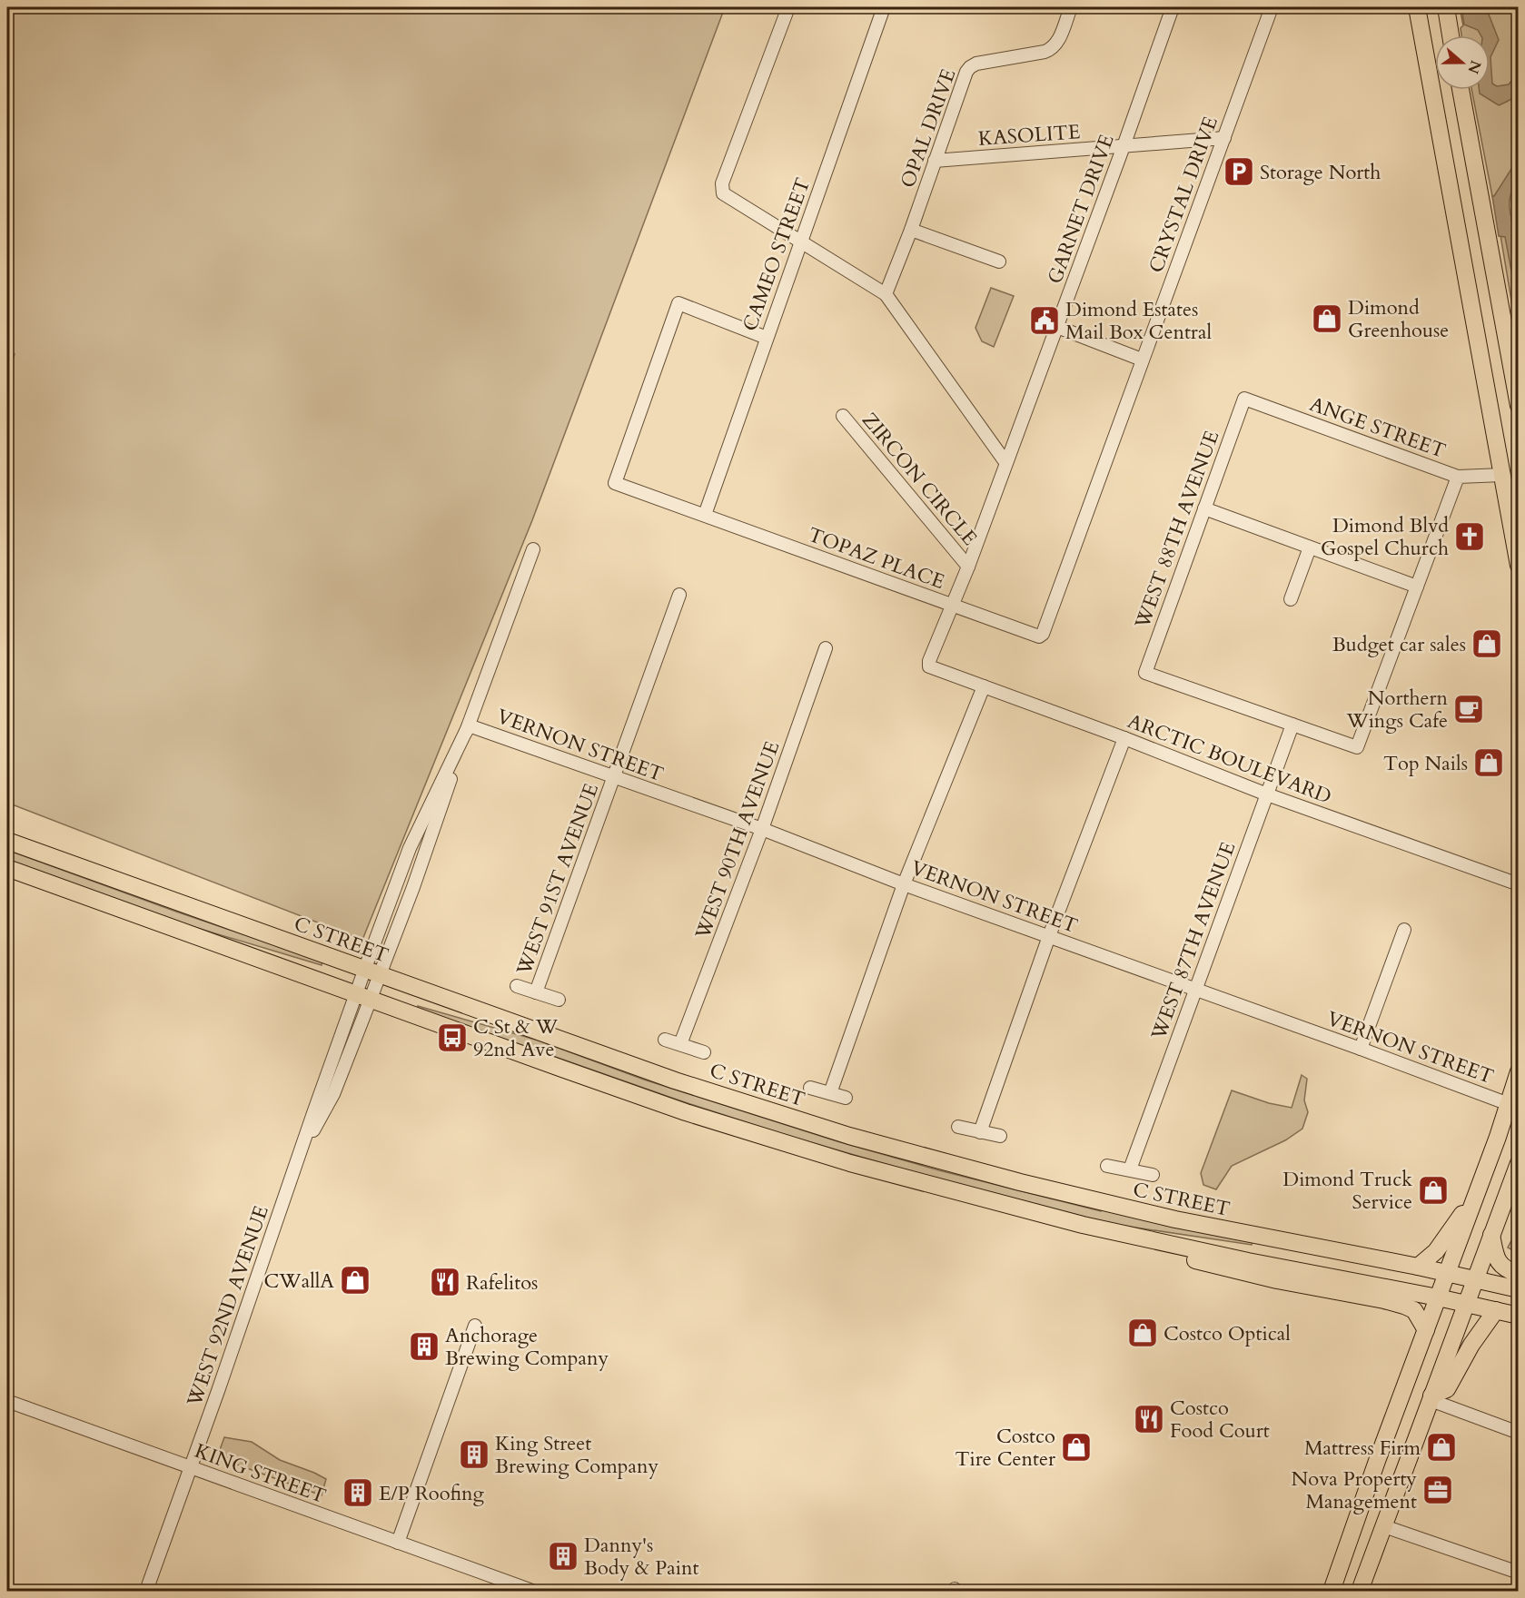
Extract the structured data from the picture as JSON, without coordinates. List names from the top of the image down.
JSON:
{
  "streets": {
    "main road": ["C STREET"],
    "street": [
      "OPAL DRIVE",
      "KASOLITE",
      "CRYSTAL DRIVE",
      "GARNET DRIVE",
      "CAMEO STREET",
      "ANGE STREET",
      "ZIRCON CIRCLE",
      "WEST 88TH AVENUE",
      "TOPAZ PLACE",
      "VERNON STREET",
      "ARCTIC BOULEVARD",
      "WEST 90TH AVENUE",
      "WEST 91ST AVENUE",
      "WEST 87TH AVENUE",
      "WEST 92ND AVENUE",
      "KING STREET"
    ]
  },
  "crossings": [
    ["OPAL DRIVE", "KASOLITE"],
    ["KASOLITE", "CRYSTAL DRIVE"],
    ["KASOLITE", "GARNET DRIVE"],
    ["CRYSTAL DRIVE", "TOPAZ PLACE"],
    ["GARNET DRIVE", "ZIRCON CIRCLE"],
    ["GARNET DRIVE", "TOPAZ PLACE"],
    ["GARNET DRIVE", "ARCTIC BOULEVARD"],
    ["CAMEO STREET", "TOPAZ PLACE"],
    ["ANGE STREET", "WEST 88TH AVENUE"],
    ["WEST 88TH AVENUE", "WEST 87TH AVENUE"],
    ["VERNON STREET", "WEST 90TH AVENUE"],
    ["VERNON STREET", "WEST 91ST AVENUE"],
    ["VERNON STREET", "WEST 87TH AVENUE"],
    ["VERNON STREET", "WEST 92ND AVENUE"],
    ["ARCTIC BOULEVARD", "WEST 87TH AVENUE"],
    ["C STREET", "WEST 92ND AVENUE"],
    ["WEST 92ND AVENUE", "KING STREET"]
  ],
  "places": {
    "parking": ["Storage North"],
    "shop": [
      "Dimond Greenhouse",
      "Budget car sales",
      "Top Nails",
      "Dimond Truck Service",
      "CWallA",
      "Costco Optical",
      "Costco Tire Center",
      "Mattress Firm"
    ],
    "public building": ["Dimond Estates Mail Box Central"],
    "church": ["Dimond Blvd Gospel Church"],
    "cafe": ["Northern Wings Cafe"],
    "bus stop": ["C St & W 92nd Ave"],
    "restaurant": ["Rafelitos", "Costco Food Court"],
    "building": [
      "Anchorage Brewing Company",
      "King Street Brewing Company",
      "E/P Roofing",
      "Danny's Body & Paint"
    ],
    "office": ["Nova Property Management"]
  },
  "north": "right"
}
